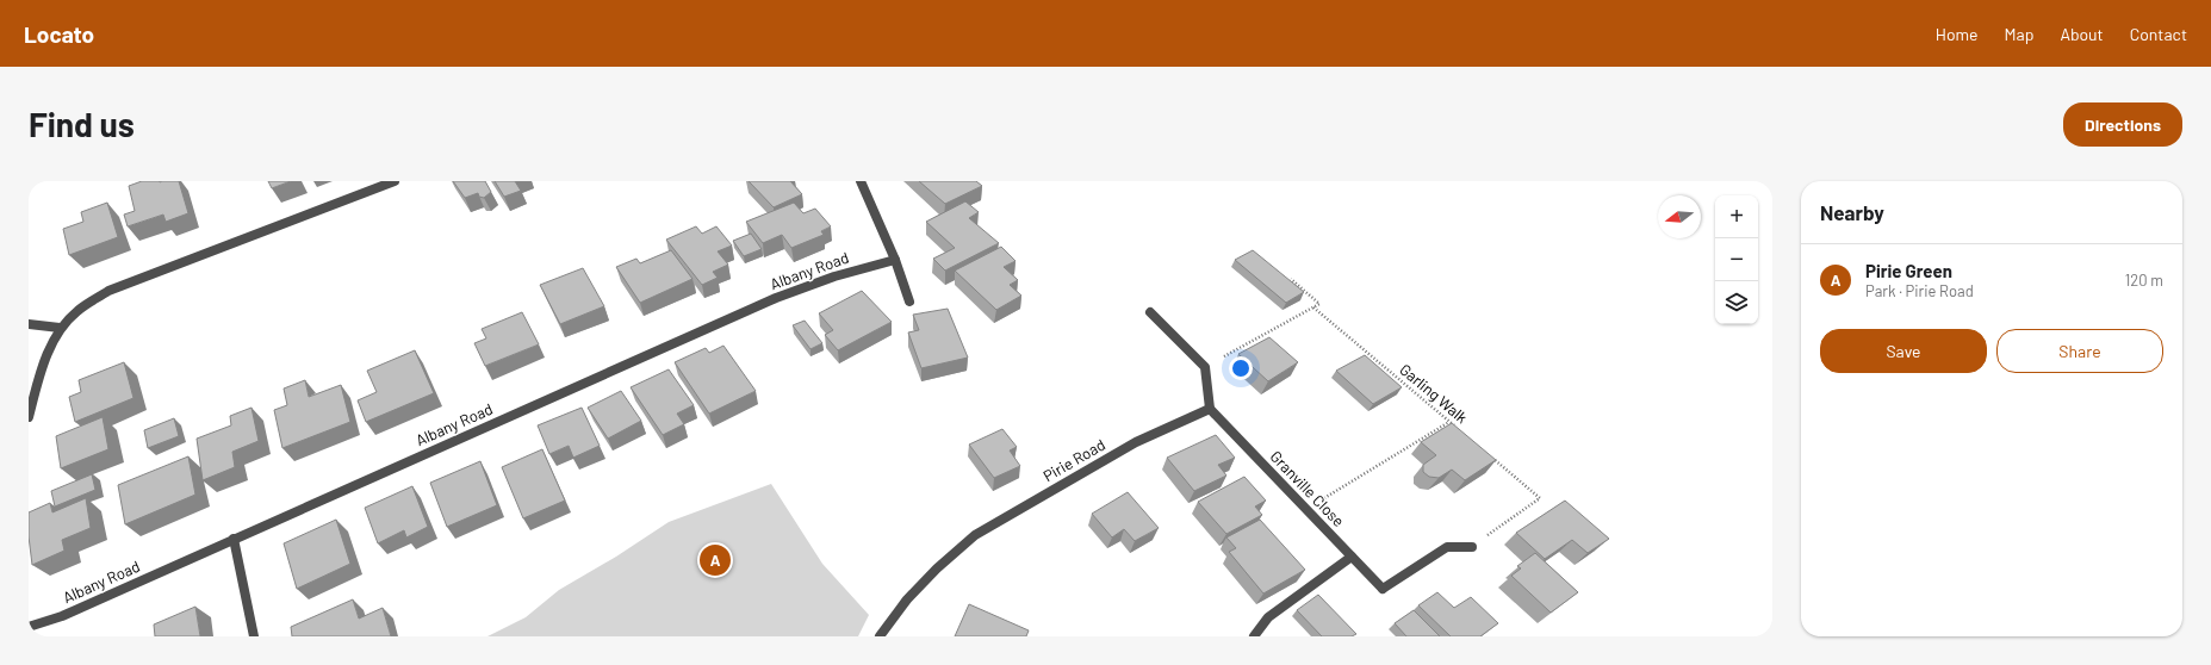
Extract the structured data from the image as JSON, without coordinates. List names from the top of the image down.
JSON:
{
  "streets": {
    "street": ["Albany Road", "Pirie Road", "Granville Close"],
    "path": ["Garling Walk"]
  },
  "crossings": [
    ["Pirie Road", "Granville Close"]
  ],
  "north": "left",
  "page": {
    "header": "Locato",
    "nav": [
      "Home",
      "Map",
      "About",
      "Contact"
    ],
    "buttons": [
      "Directions",
      ["Save", "Share"]
    ],
    "title": "Find us",
    "heading": "Nearby",
    "map_buttons": ["+", "−"],
    "list": [
      {
        "mark": "A",
        "name": "Pirie Green",
        "note": "Park · Pirie Road",
        "value": "120 m"
      }
    ],
    "pins": "A"
  }
}
